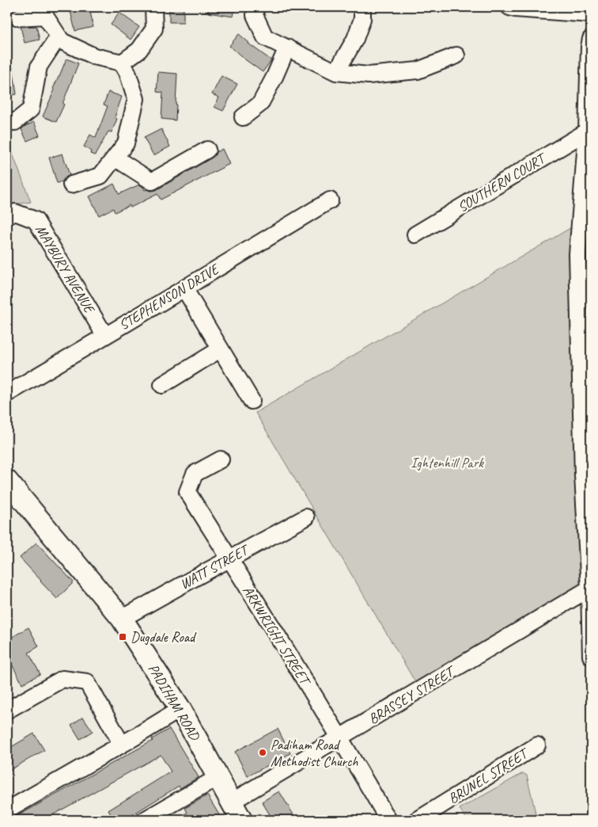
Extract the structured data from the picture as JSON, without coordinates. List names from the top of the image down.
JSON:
{
  "streets": {
    "main road": ["PADIHAM ROAD"],
    "street": [
      "SOUTHERN COURT",
      "MAYBURY AVENUE",
      "STEPHENSON DRIVE",
      "WATT STREET",
      "ARKWRIGHT STREET",
      "BRASSEY STREET",
      "BRUNEL STREET"
    ]
  },
  "crossings": [
    ["MAYBURY AVENUE", "STEPHENSON DRIVE"],
    ["WATT STREET", "ARKWRIGHT STREET"],
    ["WATT STREET", "PADIHAM ROAD"],
    ["ARKWRIGHT STREET", "BRASSEY STREET"],
    ["BRASSEY STREET", "PADIHAM ROAD"]
  ],
  "parks": ["Ightenhill Park"],
  "places": {
    "transit": ["Dugdale Road"],
    "other": ["Padiham Road Methodist Church"]
  }
}
